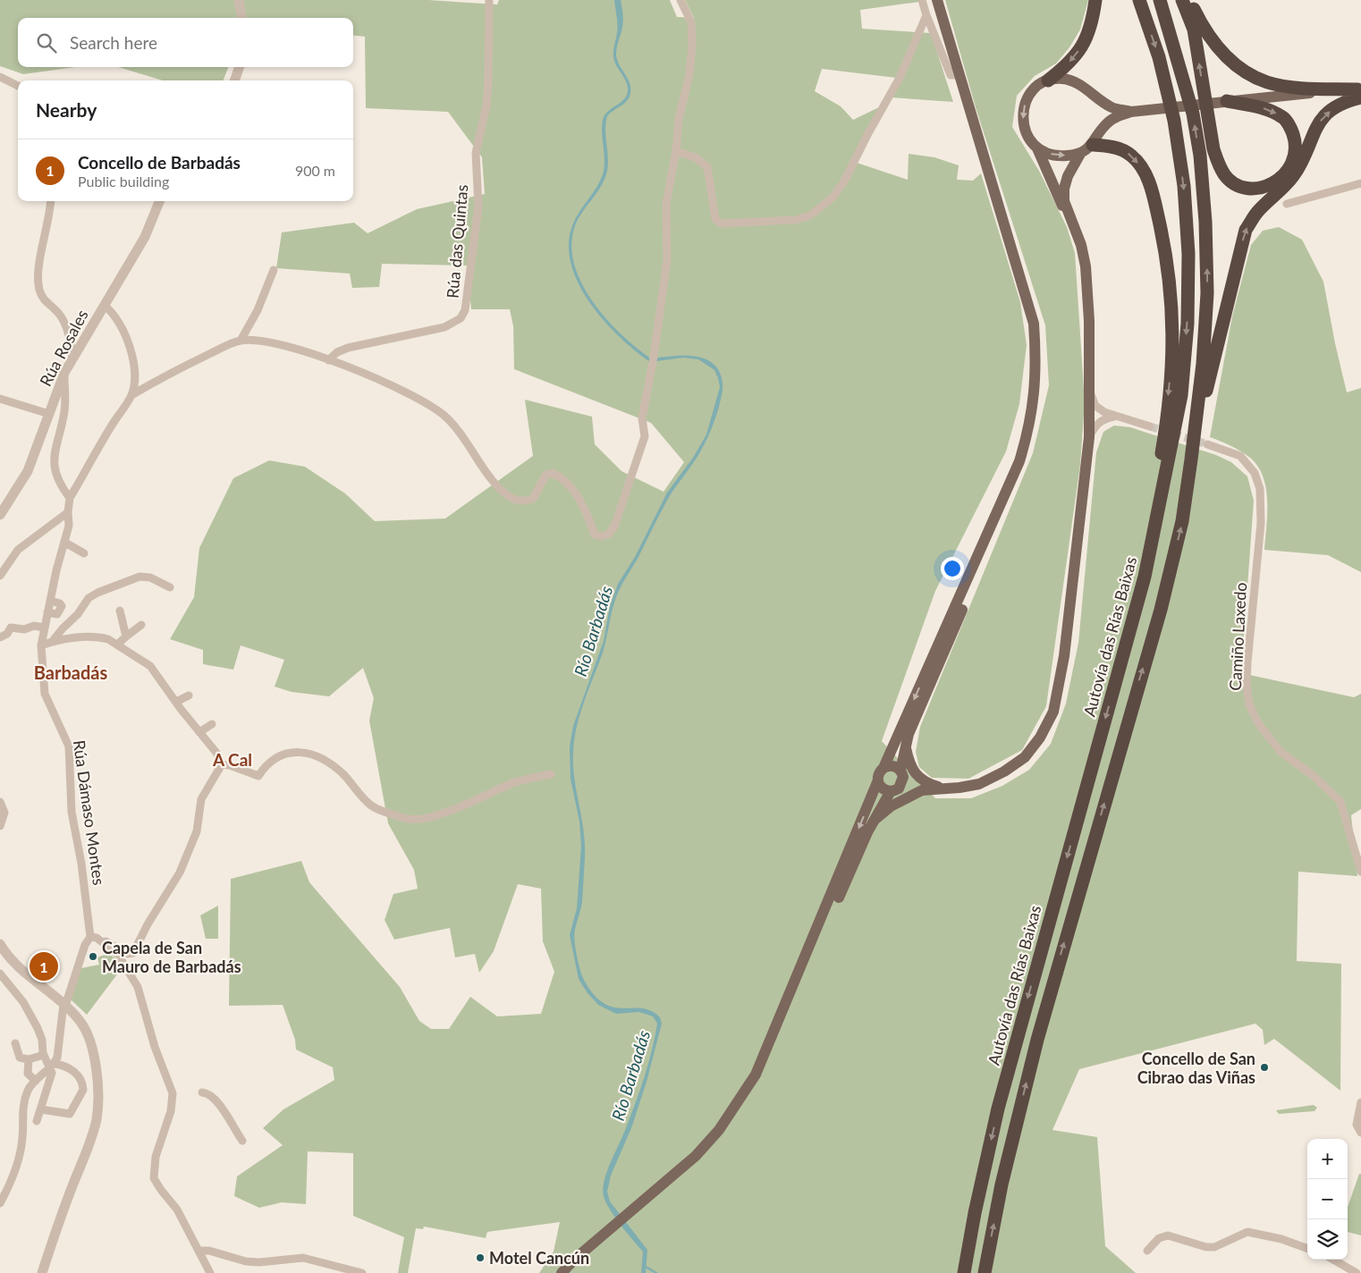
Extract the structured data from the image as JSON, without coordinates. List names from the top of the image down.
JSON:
{
  "streets": {
    "highway": ["Autovía das Rías Baixas"],
    "street": [
      "Rúa das Quintas",
      "Rúa Rosales",
      "Camiño Laxedo",
      "Rúa Dámaso Montes"
    ]
  },
  "districts": ["Barbadás", "A Cal"],
  "water": ["Río Barbadás"],
  "places": ["Capela de San Mauro de Barbadás", "Concello de San Cibrao das Viñas", "Motel Cancún"],
  "page": {
    "search": "Search here",
    "heading": "Nearby",
    "list": [
      {
        "mark": "1",
        "name": "Concello de Barbadás",
        "note": "Public building",
        "value": "900 m"
      }
    ],
    "pins": "1",
    "map_buttons": ["+", "−"]
  }
}
